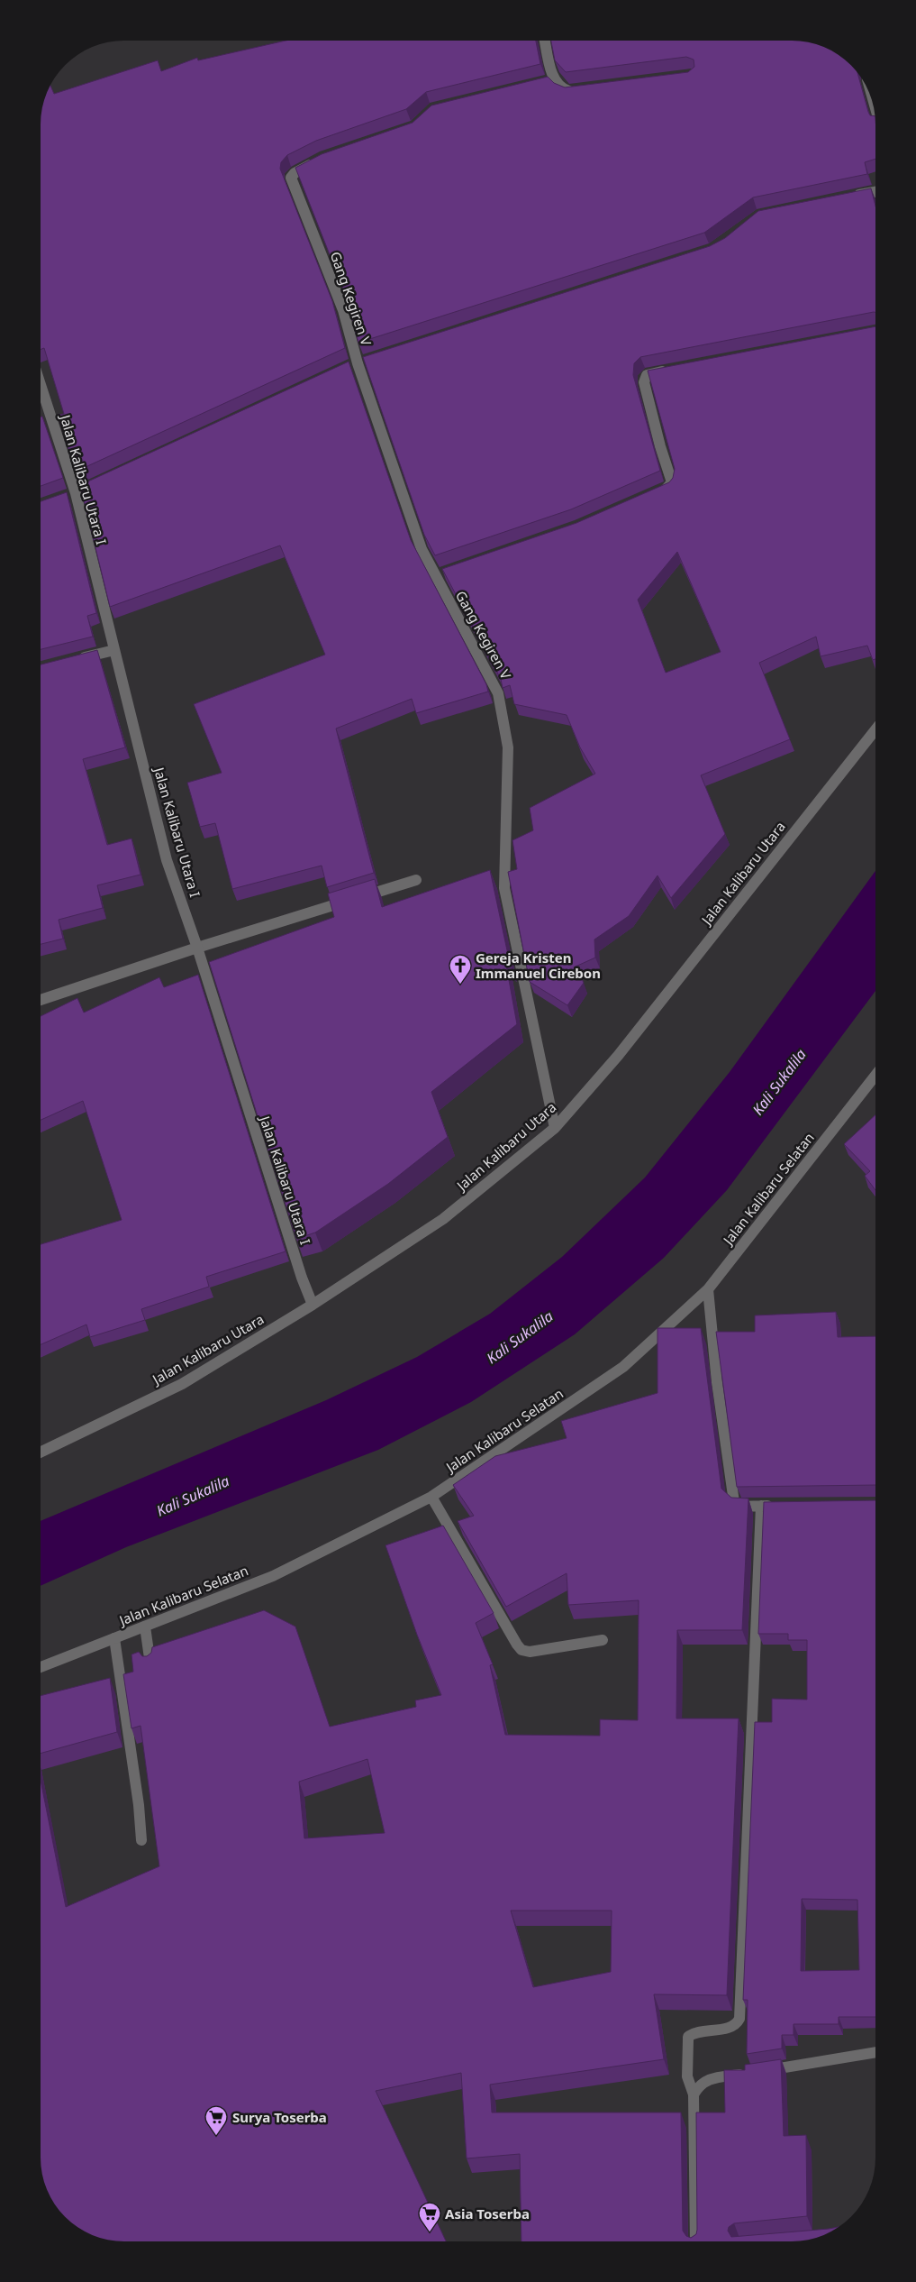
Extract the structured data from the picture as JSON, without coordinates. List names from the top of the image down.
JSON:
{
  "streets": {
    "street": [
      "Gang Kegiren V",
      "Jalan Kalibaru Utara I",
      "Jalan Kalibaru Utara",
      "Jalan Kalibaru Selatan"
    ]
  },
  "crossings": [
    ["Gang Kegiren V", "Jalan Kalibaru Utara"],
    ["Jalan Kalibaru Utara I", "Jalan Kalibaru Utara"]
  ],
  "water": ["Kali Sukalila"],
  "places": {
    "church": ["Gereja Kristen Immanuel Cirebon"],
    "supermarket": ["Surya Toserba", "Asia Toserba"]
  }
}
